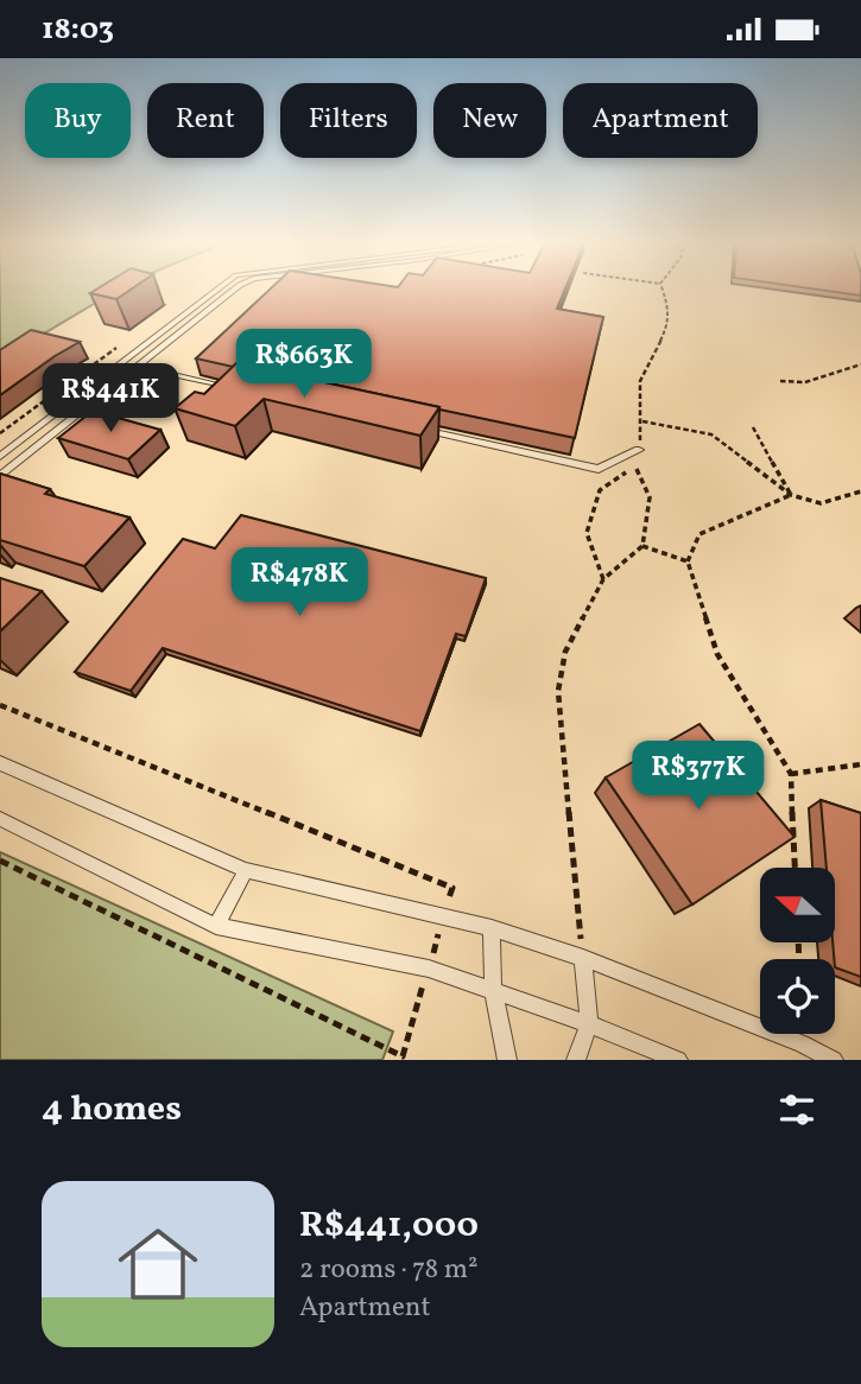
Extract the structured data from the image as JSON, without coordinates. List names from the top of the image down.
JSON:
{
  "north": "left",
  "page": {
    "status": "18:03",
    "chip": [
      "Buy",
      "Rent",
      "Filters",
      "New",
      "Apartment"
    ],
    "price": [
      "R$663K",
      "R$441K",
      "R$478K",
      "R$377K"
    ],
    "heading": "4 homes",
    "list": [
      {
        "name": "R$441,000",
        "note": "2 rooms · 78 m² · Apartment"
      }
    ]
  }
}
